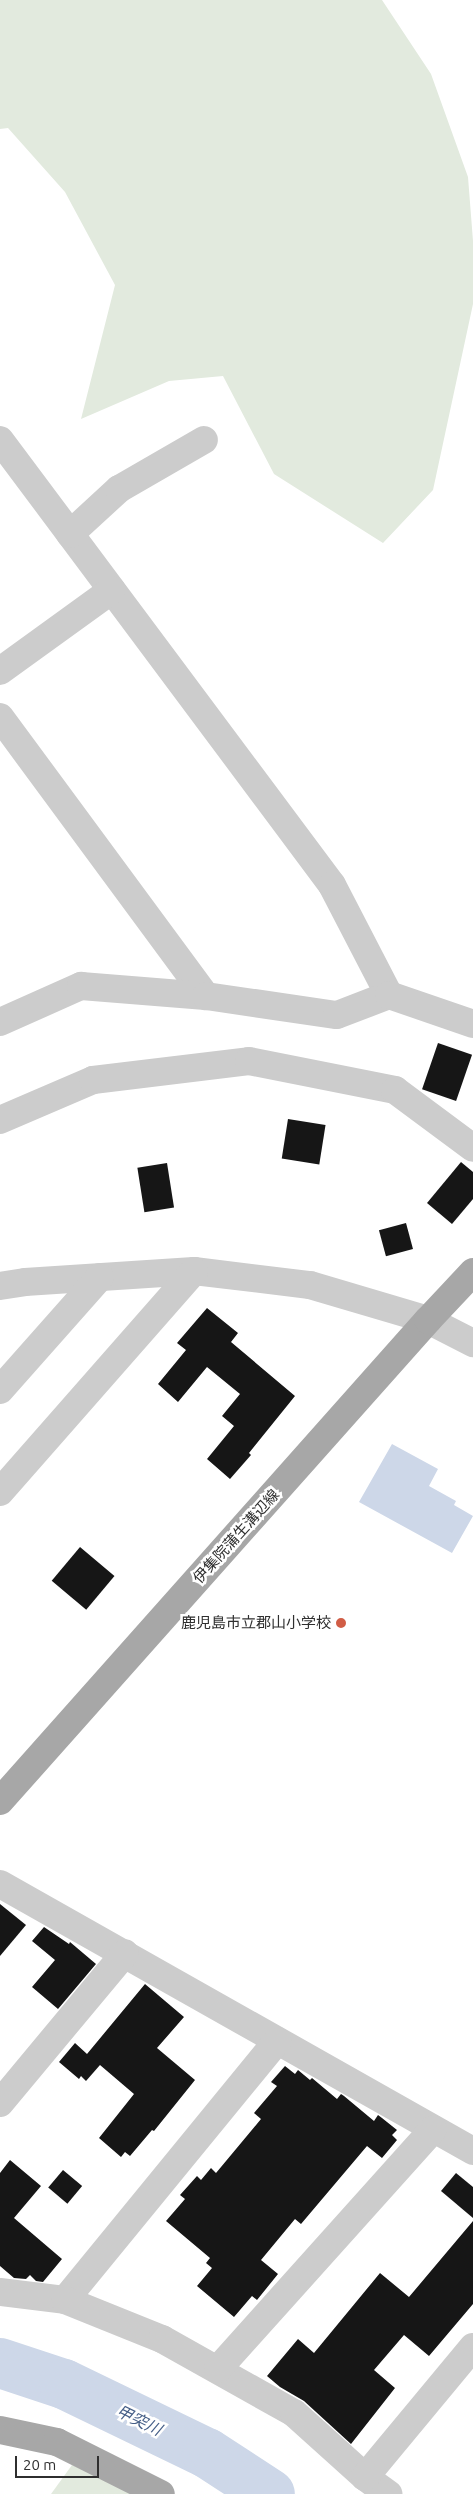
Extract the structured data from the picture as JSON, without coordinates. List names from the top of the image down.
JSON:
{
  "streets": {
    "main road": ["伊集院蒲生溝辺線"]
  },
  "water": ["甲突川"],
  "places": ["鹿児島市立郡山小学校"],
  "scale_bar": "20 m"
}
